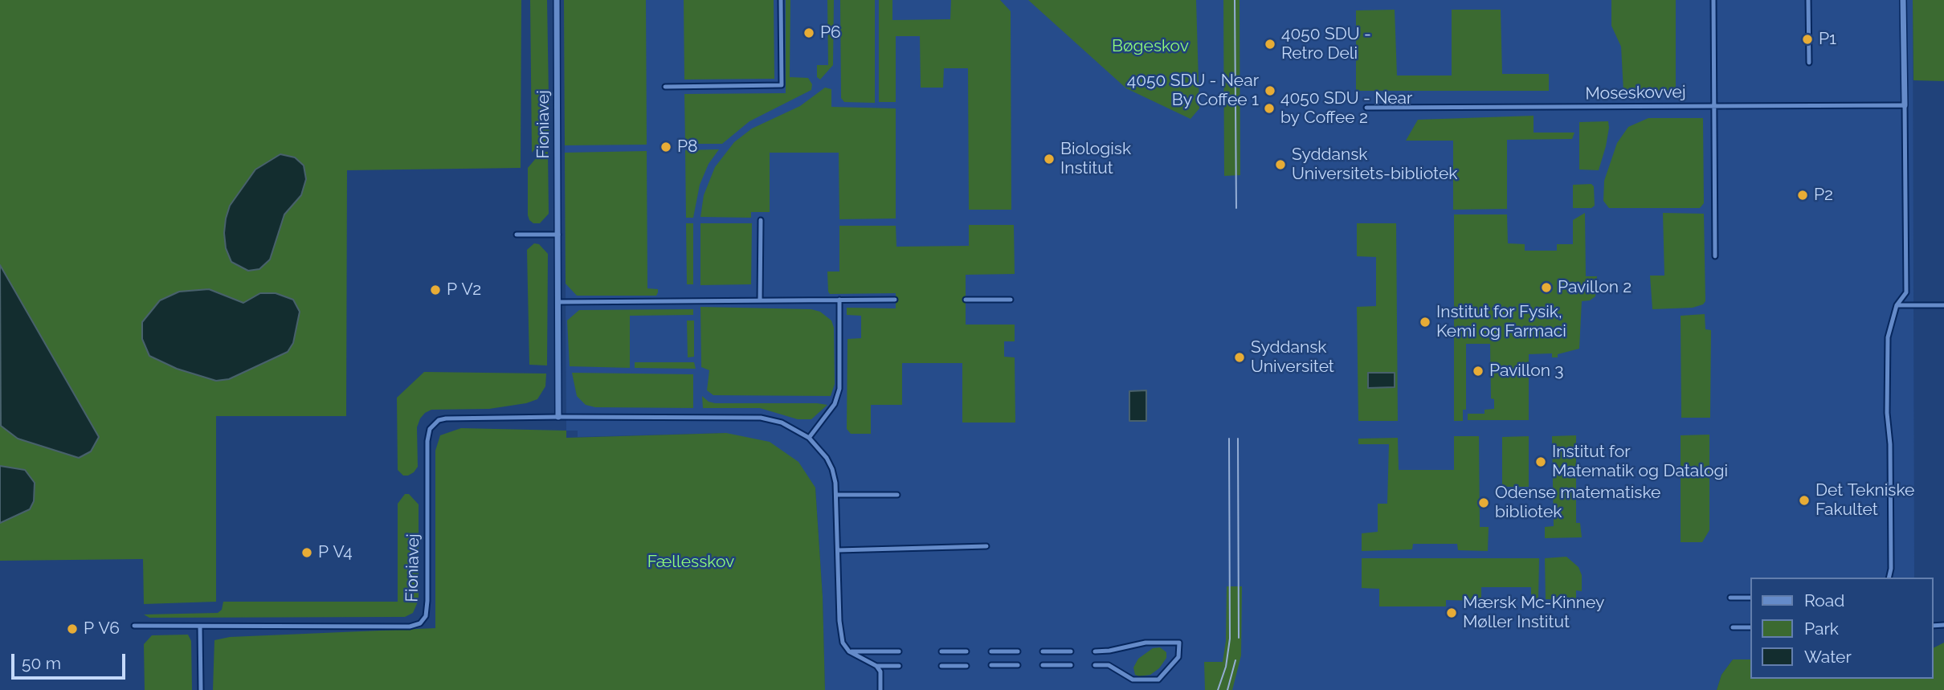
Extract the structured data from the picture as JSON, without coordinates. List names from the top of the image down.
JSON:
{
  "streets": {
    "street": ["Fioniavej"],
    "lane": ["Moseskovvej"]
  },
  "parks": ["Bøgeskov", "Fællesskov"],
  "places": [
    "P6",
    "P1",
    "4050 SDU - Retro Deli",
    "4050 SDU - Near By Coffee 1",
    "4050 SDU - Near by Coffee 2",
    "P8",
    "Biologisk Institut",
    "Syddansk Universitets-bibliotek",
    "P2",
    "Pavillon 2",
    "P V2",
    "Institut for Fysik, Kemi og Farmaci",
    "Syddansk Universitet",
    "Pavillon 3",
    "Institut for Matematik og Datalogi",
    "Det Tekniske Fakultet",
    "Odense matematiske bibliotek",
    "P V4",
    "Mærsk Mc-Kinney Møller Institut",
    "P V6"
  ],
  "legend": ["Road", "Park", "Water"],
  "scale_bar": "50 m"
}
